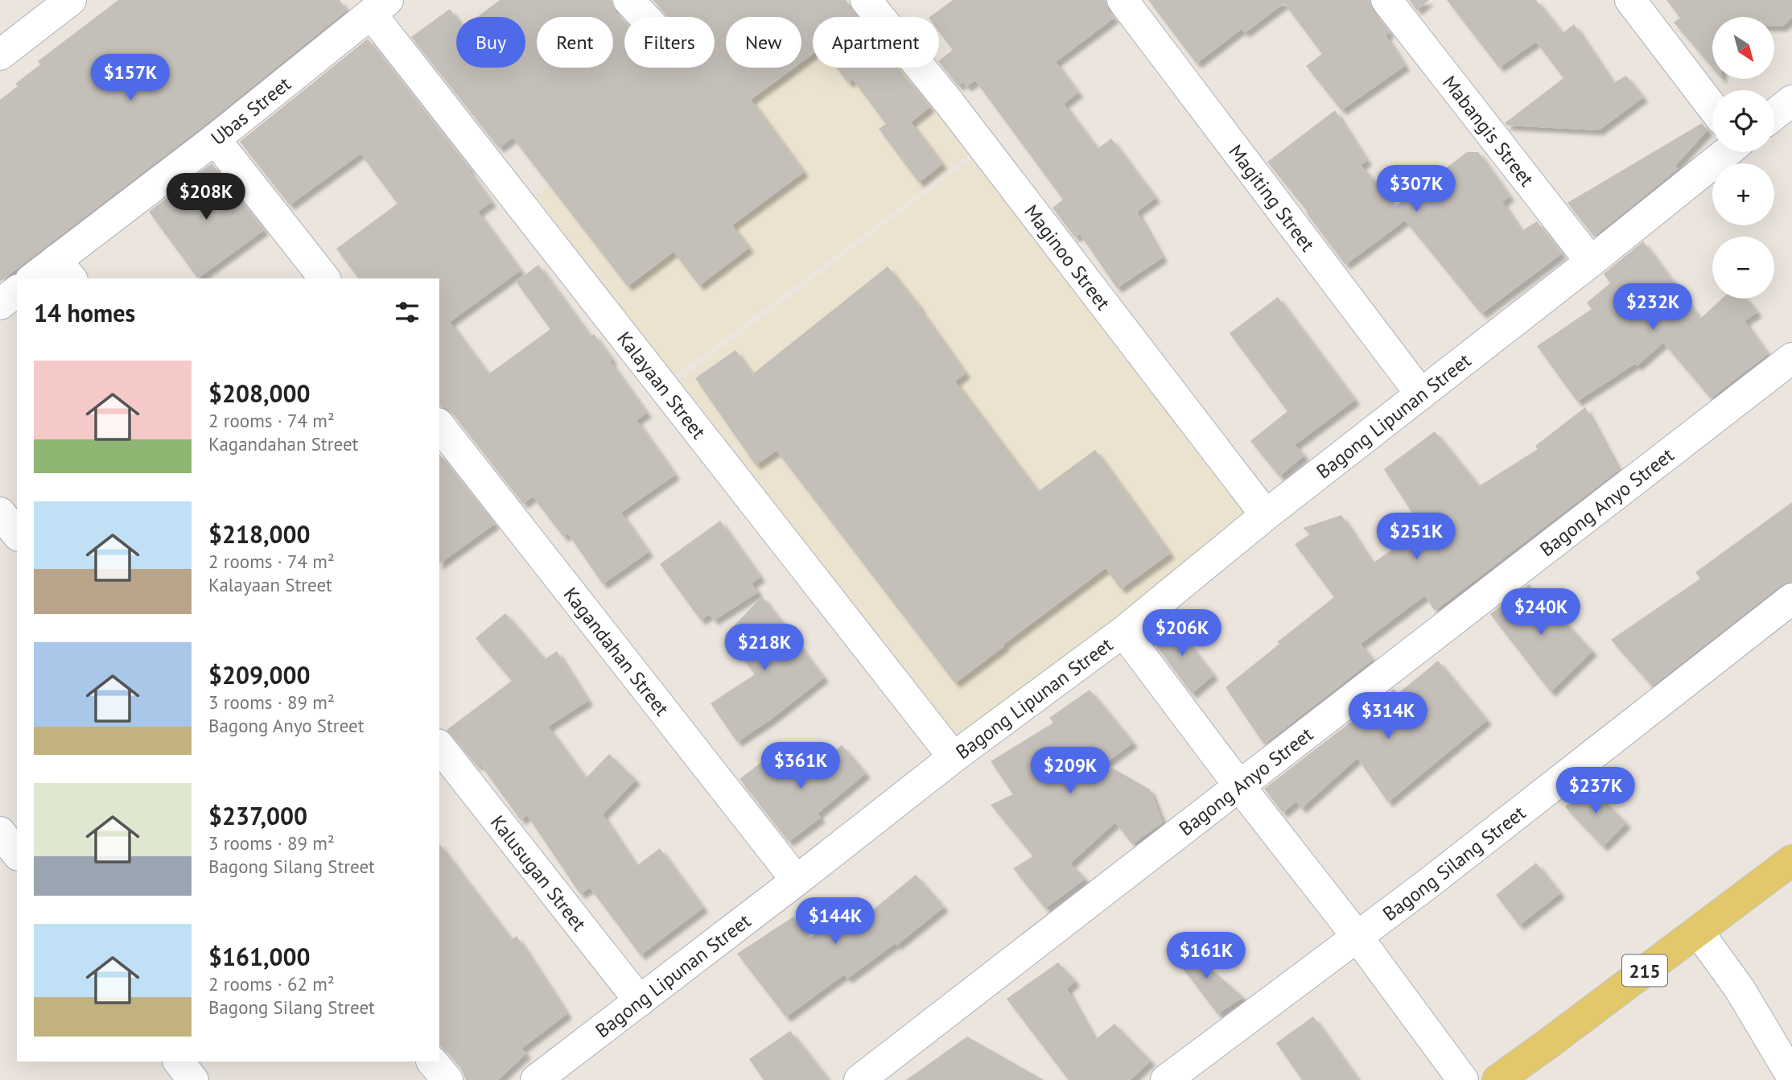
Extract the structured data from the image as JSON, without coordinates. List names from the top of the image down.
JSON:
{
  "streets": {
    "main road": ["215"],
    "street": [
      "Ubas Street",
      "Mabangis Street",
      "Magiting Street",
      "Maginoo Street",
      "Kalayaan Street",
      "Bagong Lipunan Street",
      "Bagong Anyo Street",
      "Kagandahan Street",
      "Bagong Silang Street",
      "Kalusugan Street"
    ]
  },
  "crossings": [
    ["Ubas Street", "Kalayaan Street"],
    ["Mabangis Street", "Bagong Lipunan Street"],
    ["Magiting Street", "Bagong Lipunan Street"],
    ["Maginoo Street", "Bagong Lipunan Street"],
    ["Kalayaan Street", "Bagong Lipunan Street"],
    ["Bagong Lipunan Street", "Kagandahan Street"],
    ["Bagong Lipunan Street", "Kalusugan Street"]
  ],
  "north": "bottom right",
  "page": {
    "map_buttons": ["+", "−"],
    "chip": [
      "Buy",
      "Rent",
      "Filters",
      "New",
      "Apartment"
    ],
    "price": [
      "$157K",
      "$307K",
      "$208K",
      "$232K",
      "$251K",
      "$240K",
      "$206K",
      "$218K",
      "$314K",
      "$361K",
      "$209K",
      "$237K",
      "$144K",
      "$161K"
    ],
    "heading": "14 homes",
    "list": [
      {
        "name": "$208,000",
        "note": "2 rooms · 74 m² · Kagandahan Street"
      },
      {
        "name": "$218,000",
        "note": "2 rooms · 74 m² · Kalayaan Street"
      },
      {
        "name": "$209,000",
        "note": "3 rooms · 89 m² · Bagong Anyo Street"
      },
      {
        "name": "$237,000",
        "note": "3 rooms · 89 m² · Bagong Silang Street"
      },
      {
        "name": "$161,000",
        "note": "2 rooms · 62 m² · Bagong Silang Street"
      }
    ]
  }
}
